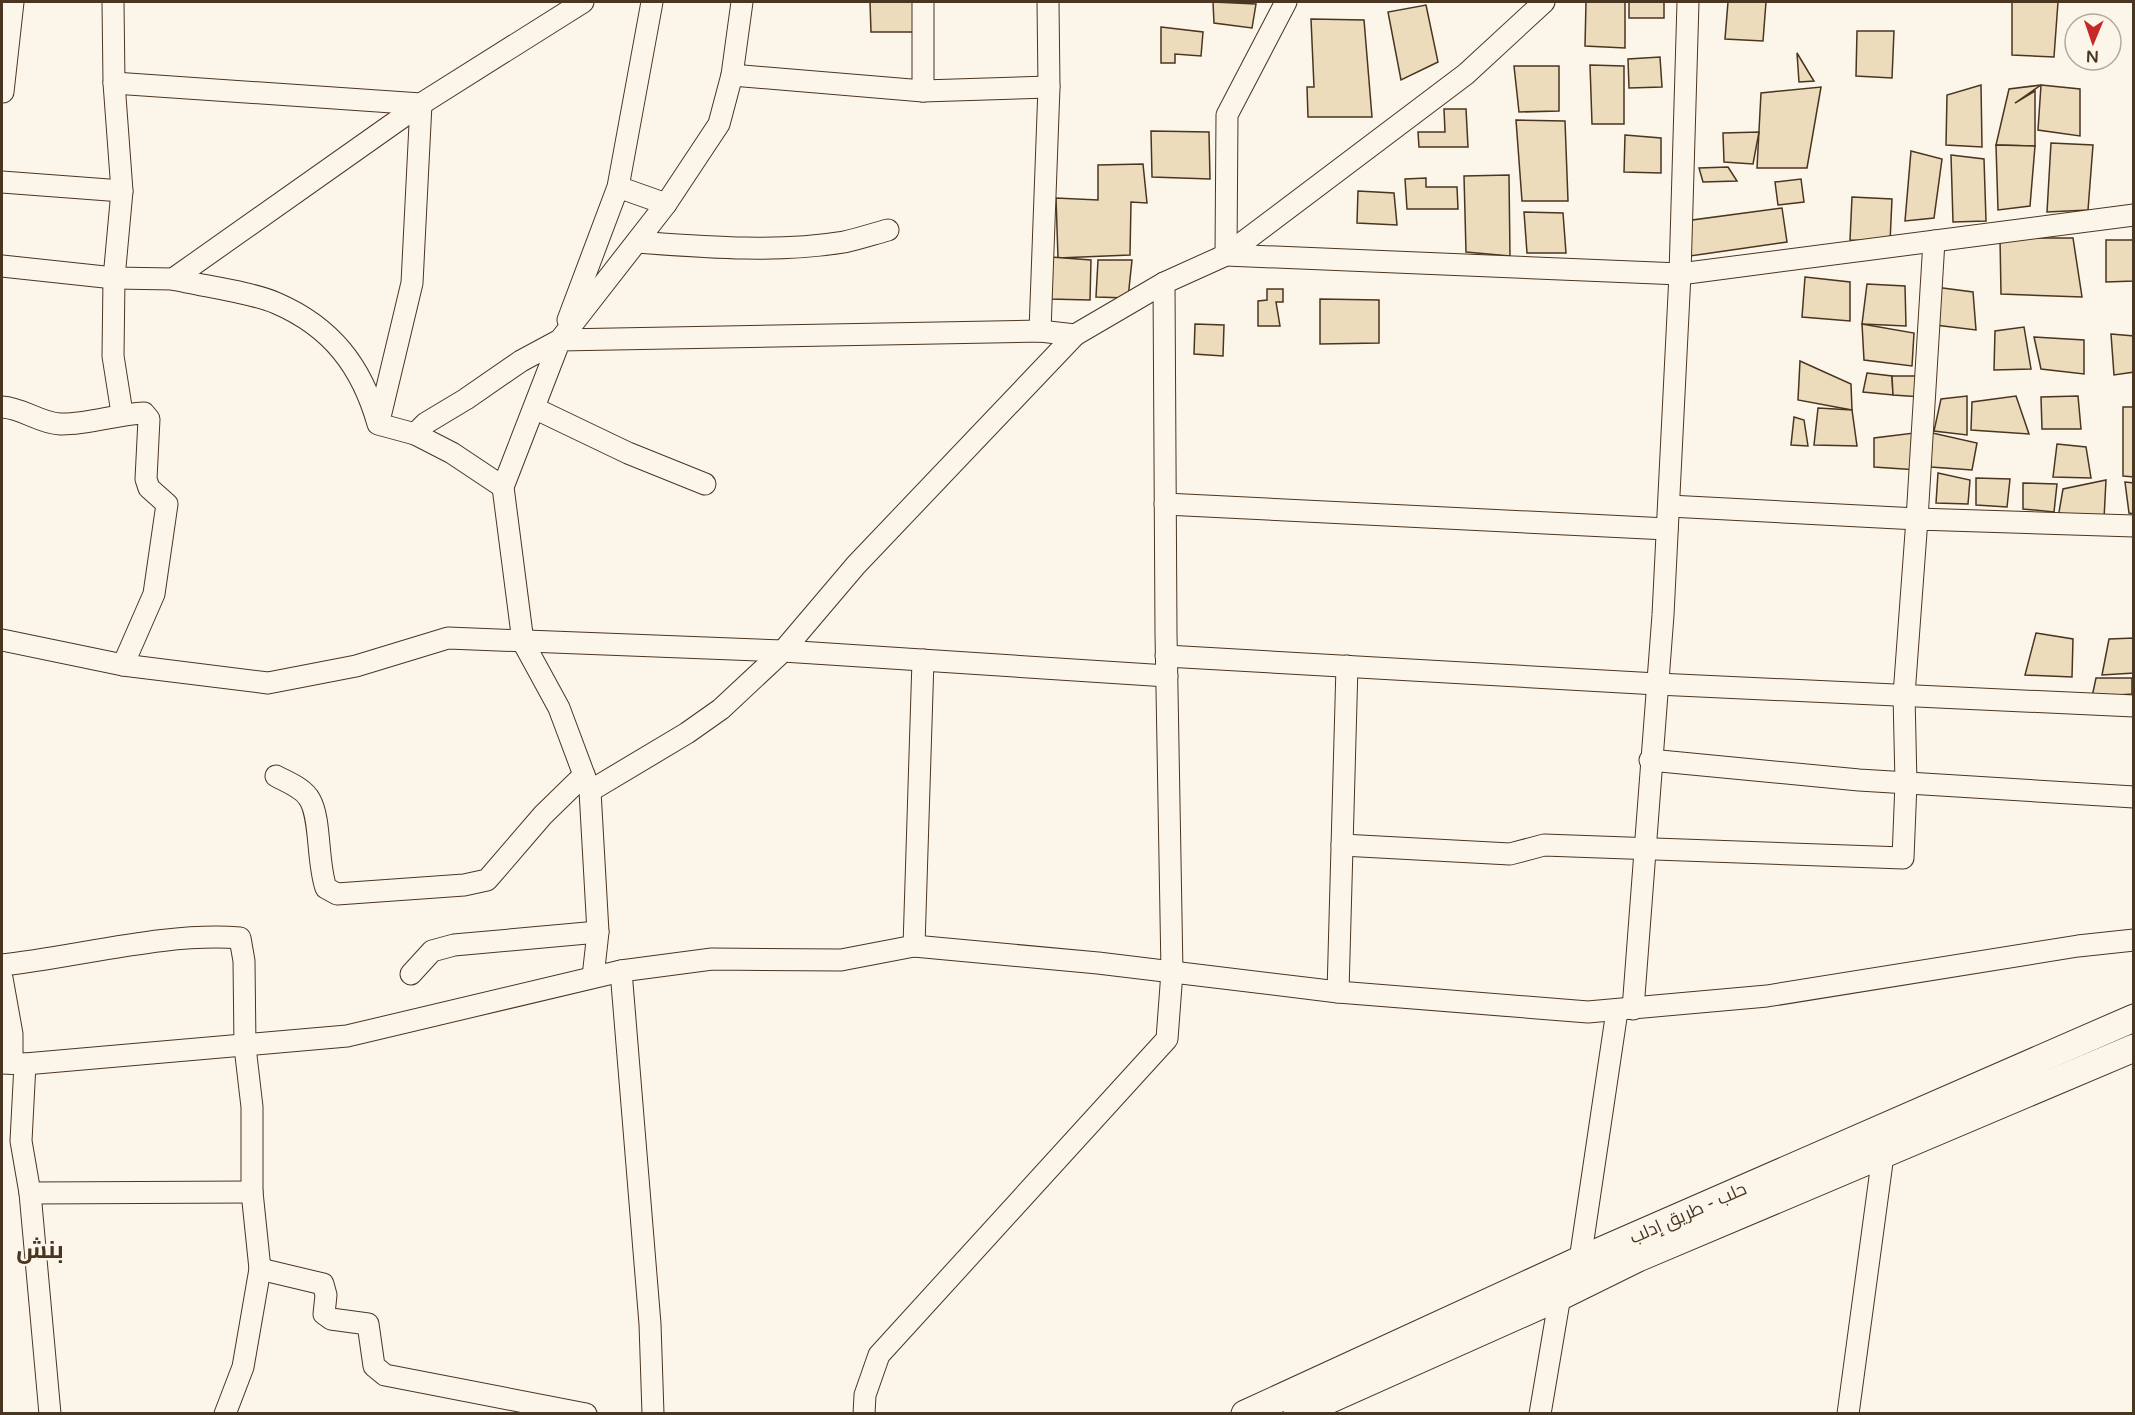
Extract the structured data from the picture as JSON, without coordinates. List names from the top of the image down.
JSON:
{
  "streets": {
    "main road": ["حلب - طريق إدلب"]
  },
  "districts": ["بنش"],
  "north": "bottom"
}
